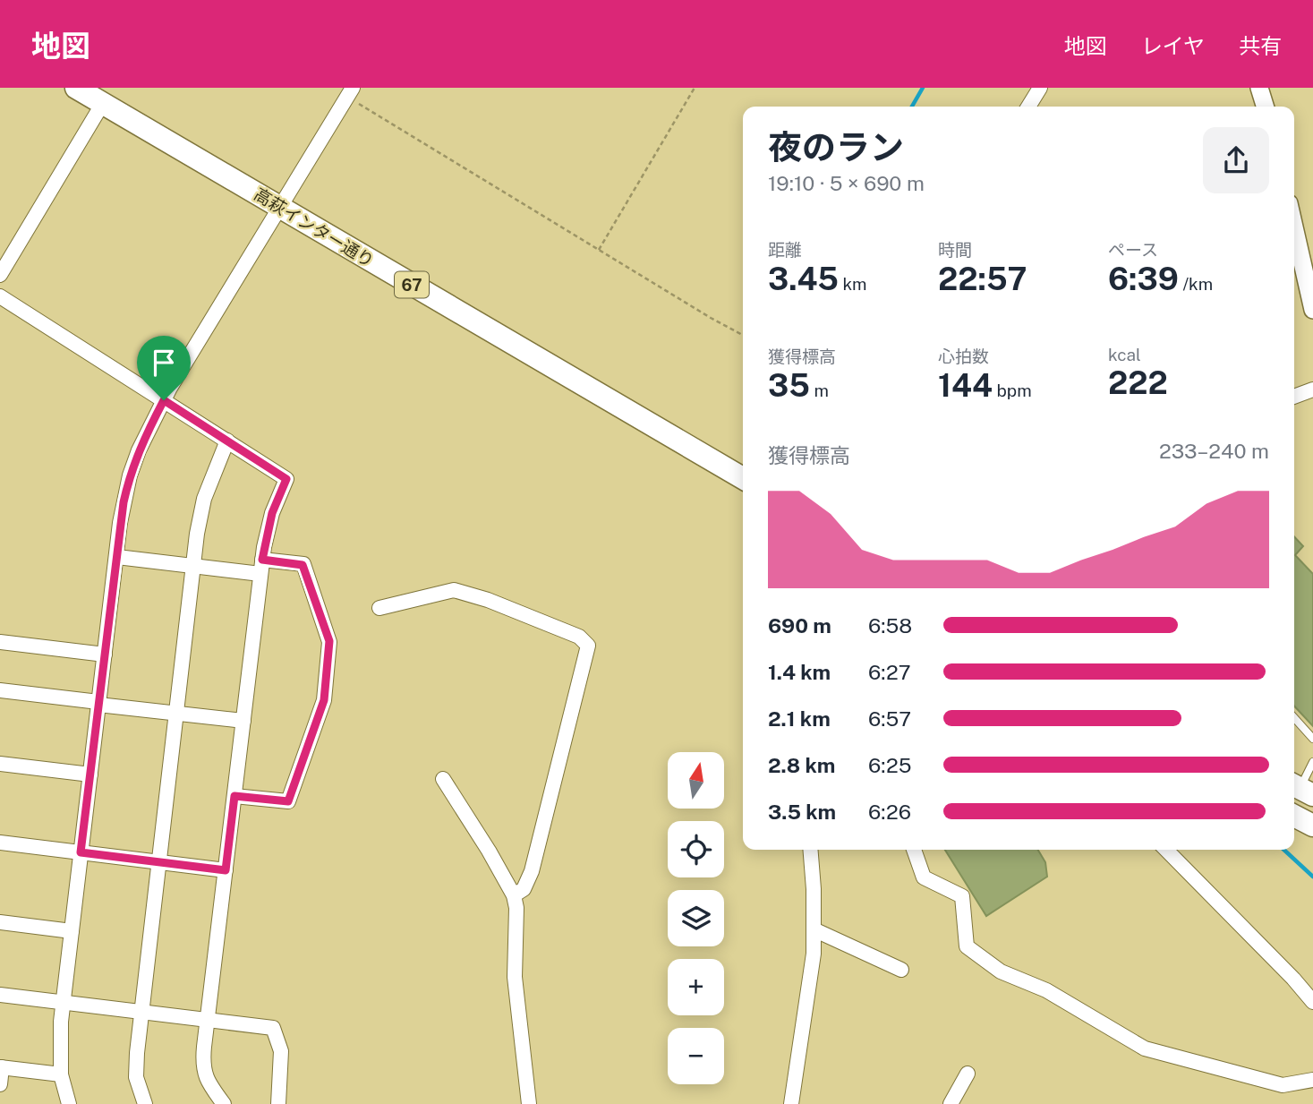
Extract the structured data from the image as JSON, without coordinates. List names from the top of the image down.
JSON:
{
  "streets": {
    "main road": ["高萩インター通り", "67"]
  },
  "north": "top",
  "page": {
    "header": "地図",
    "nav": ["地図", "レイヤ", "共有"],
    "heading": ["夜のラン", "19:10 · 5 × 690 m"],
    "stats": [
      ["距離", "3.45 km"],
      ["時間", "22:57"],
      ["ペース", "6:39 /km"],
      ["獲得標高", "35 m"],
      ["心拍数", "144 bpm"],
      ["kcal", "222"]
    ],
    "chart": ["獲得標高", "233–240 m"],
    "list": [
      {
        "name": "690 m",
        "note": "6:58"
      },
      {
        "name": "1.4 km",
        "note": "6:27"
      },
      {
        "name": "2.1 km",
        "note": "6:57"
      },
      {
        "name": "2.8 km",
        "note": "6:25"
      },
      {
        "name": "3.5 km",
        "note": "6:26"
      }
    ],
    "map_buttons": ["+", "−"]
  }
}
